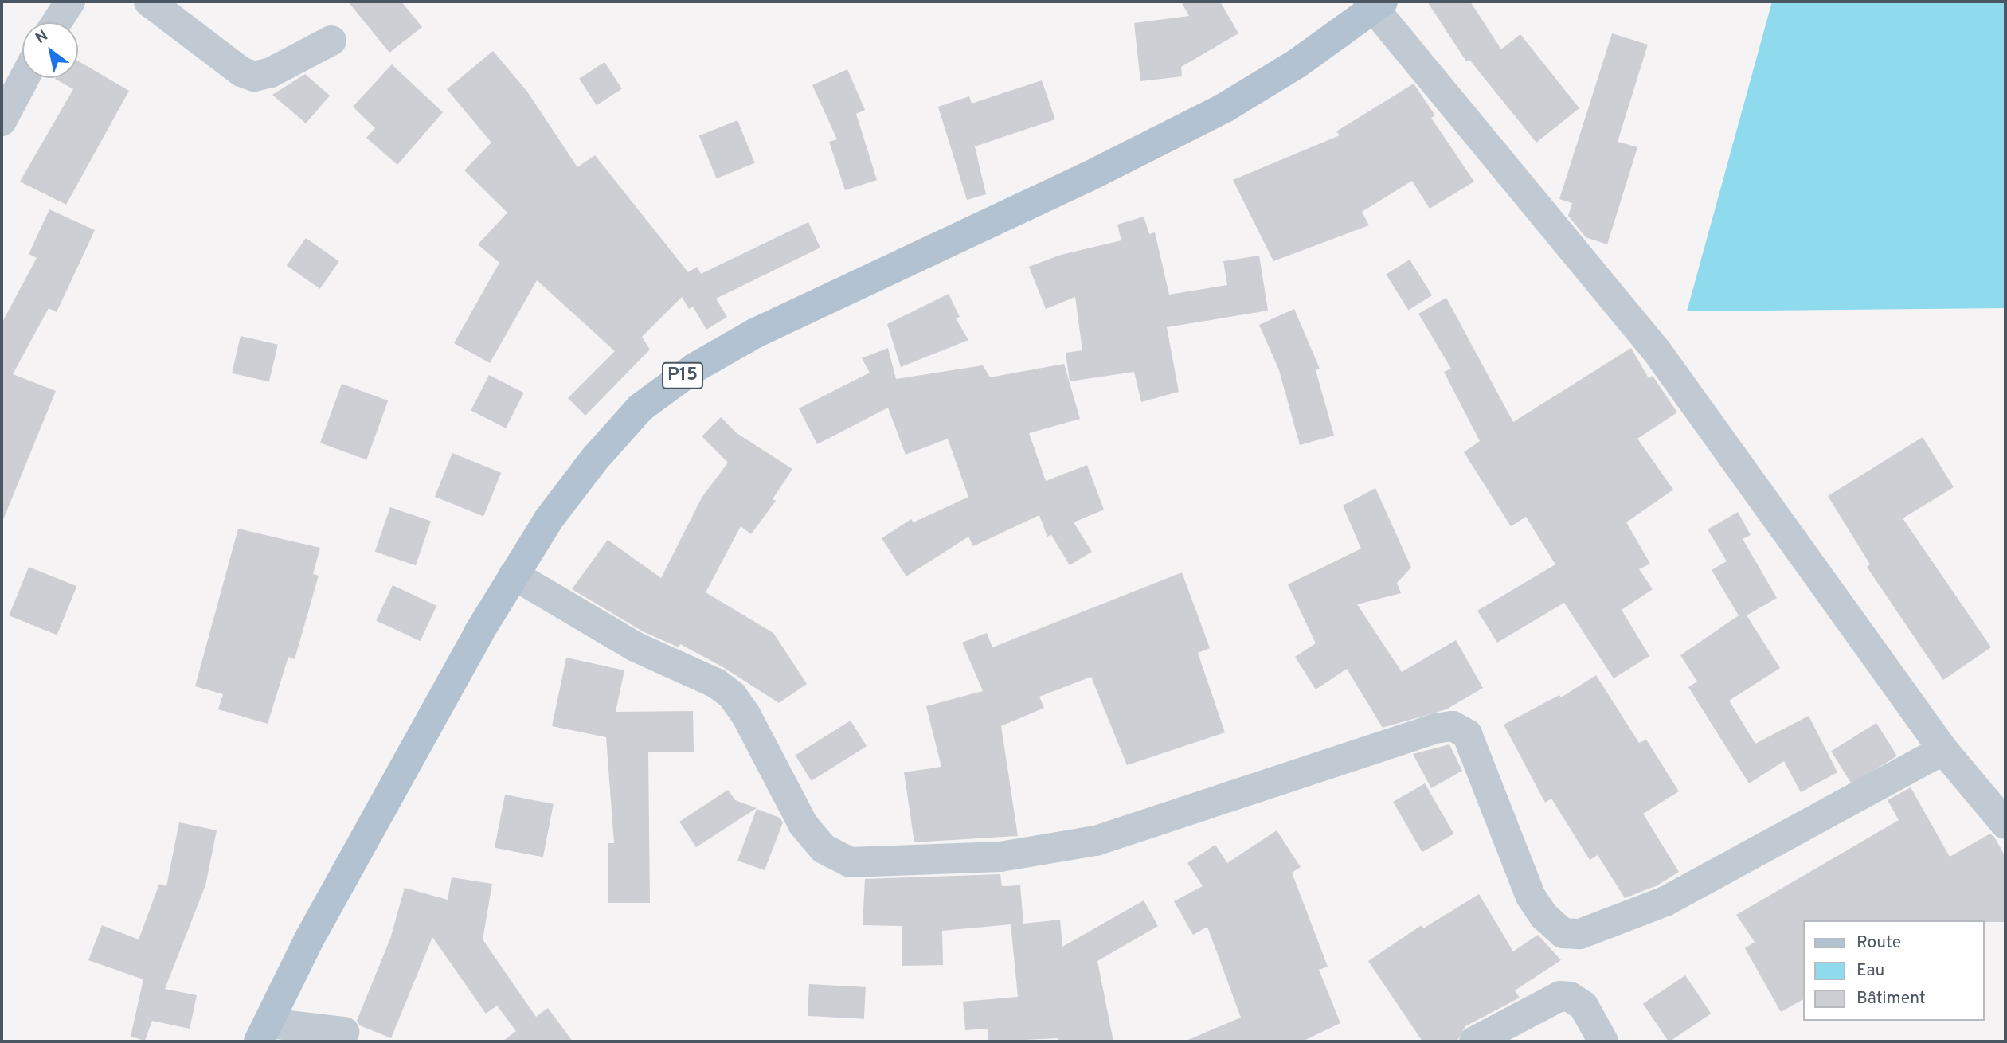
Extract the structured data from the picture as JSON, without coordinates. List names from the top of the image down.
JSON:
{
  "streets": {
    "main road": ["P15"]
  },
  "legend": ["Route", "Eau", "Bâtiment"],
  "north": "top left"
}
